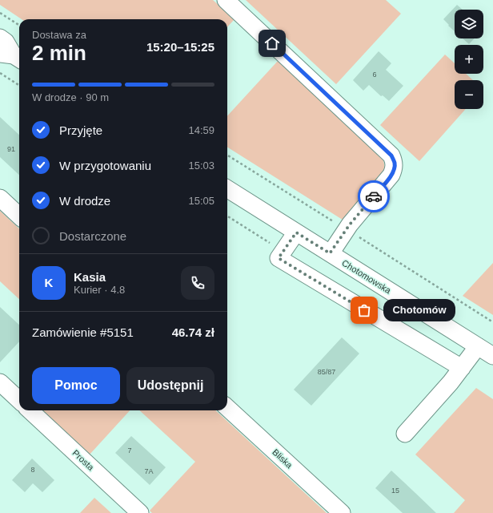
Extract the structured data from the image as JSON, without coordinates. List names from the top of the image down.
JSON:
{
  "streets": {
    "street": ["Chotomowska", "Bliska", "Prosta"]
  },
  "places": ["Chotomów"],
  "house_numbers": [
    "6",
    "91",
    "85/87",
    "7",
    "8",
    "7A",
    "15"
  ],
  "page": {
    "map_buttons": ["+", "−"],
    "heading": ["2 min", "Dostawa za", "15:20–15:25"],
    "panel": [
      "Kasia",
      "Kurier · 4.8",
      "Zamówienie #5151",
      "46.74 zł"
    ],
    "bar": "W drodze · 90 m",
    "list": [
      ["Przyjęte", "14:59"],
      ["W przygotowaniu", "15:03"],
      ["W drodze", "15:05"],
      "Dostarczone"
    ],
    "round": "K",
    "bubble": "Chotomów",
    "buttons": ["Pomoc", "Udostępnij"]
  }
}
